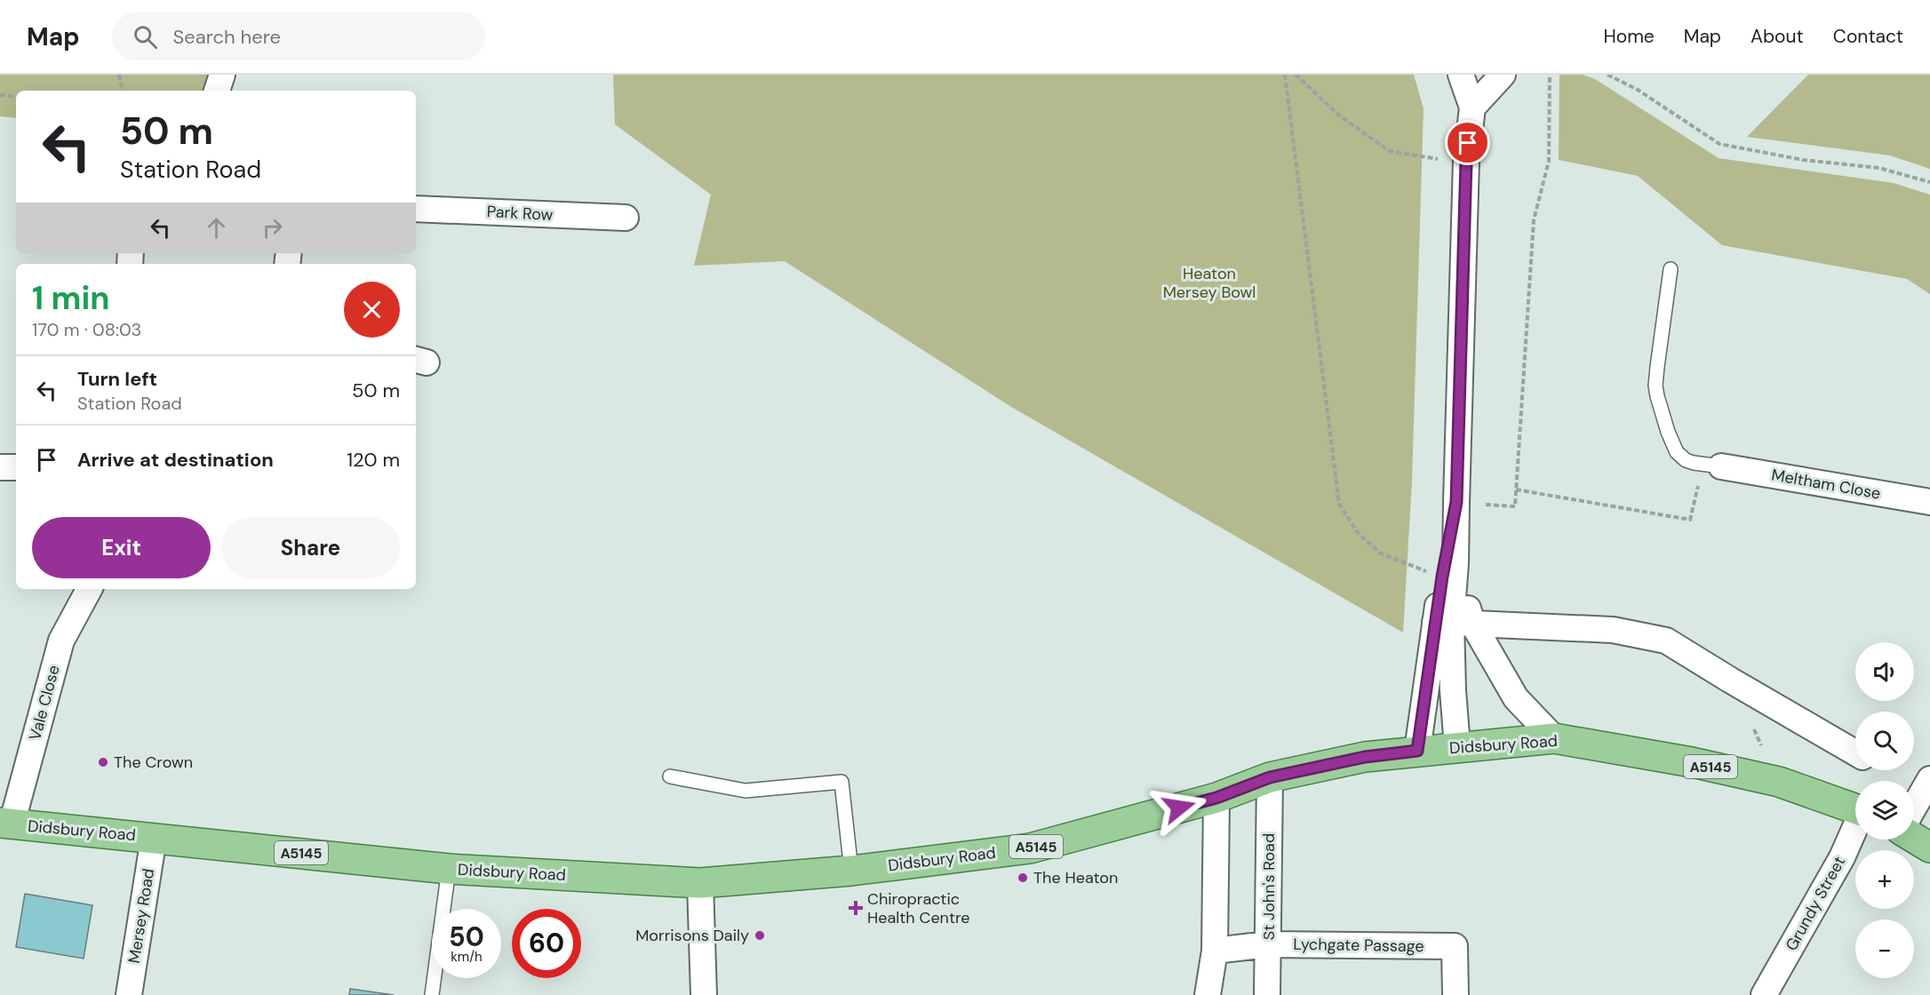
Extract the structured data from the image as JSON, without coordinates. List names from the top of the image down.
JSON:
{
  "streets": {
    "main road": ["Didsbury Road", "A5145"],
    "street": [
      "Park Row",
      "Meltham Close",
      "Vale Close",
      "St John's Road",
      "Grundy Street",
      "Mersey Road",
      "Lychgate Passage"
    ]
  },
  "crossings": [
    ["Vale Close", "Didsbury Road"],
    ["Didsbury Road", "St John's Road"],
    ["Didsbury Road", "Mersey Road"],
    ["St John's Road", "Lychgate Passage"]
  ],
  "parks": ["Heaton Mersey Bowl"],
  "places": {
    "other": ["The Crown", "The Heaton", "Morrisons Daily"],
    "health": ["Chiropractic Health Centre"]
  },
  "page": {
    "header": "Map",
    "search": "Search here",
    "nav": [
      "Home",
      "Map",
      "About",
      "Contact"
    ],
    "turn": ["50 m", "Station Road"],
    "heading": ["1 min", "170 m · 08:03"],
    "list": [
      {
        "name": "Turn left",
        "note": "Station Road",
        "value": "50 m"
      },
      {
        "name": "Arrive at destination",
        "value": "120 m"
      }
    ],
    "buttons": ["Exit", "Share"],
    "map_buttons": ["+", "−"],
    "speed": "50 km/h",
    "limit": "60"
  }
}
